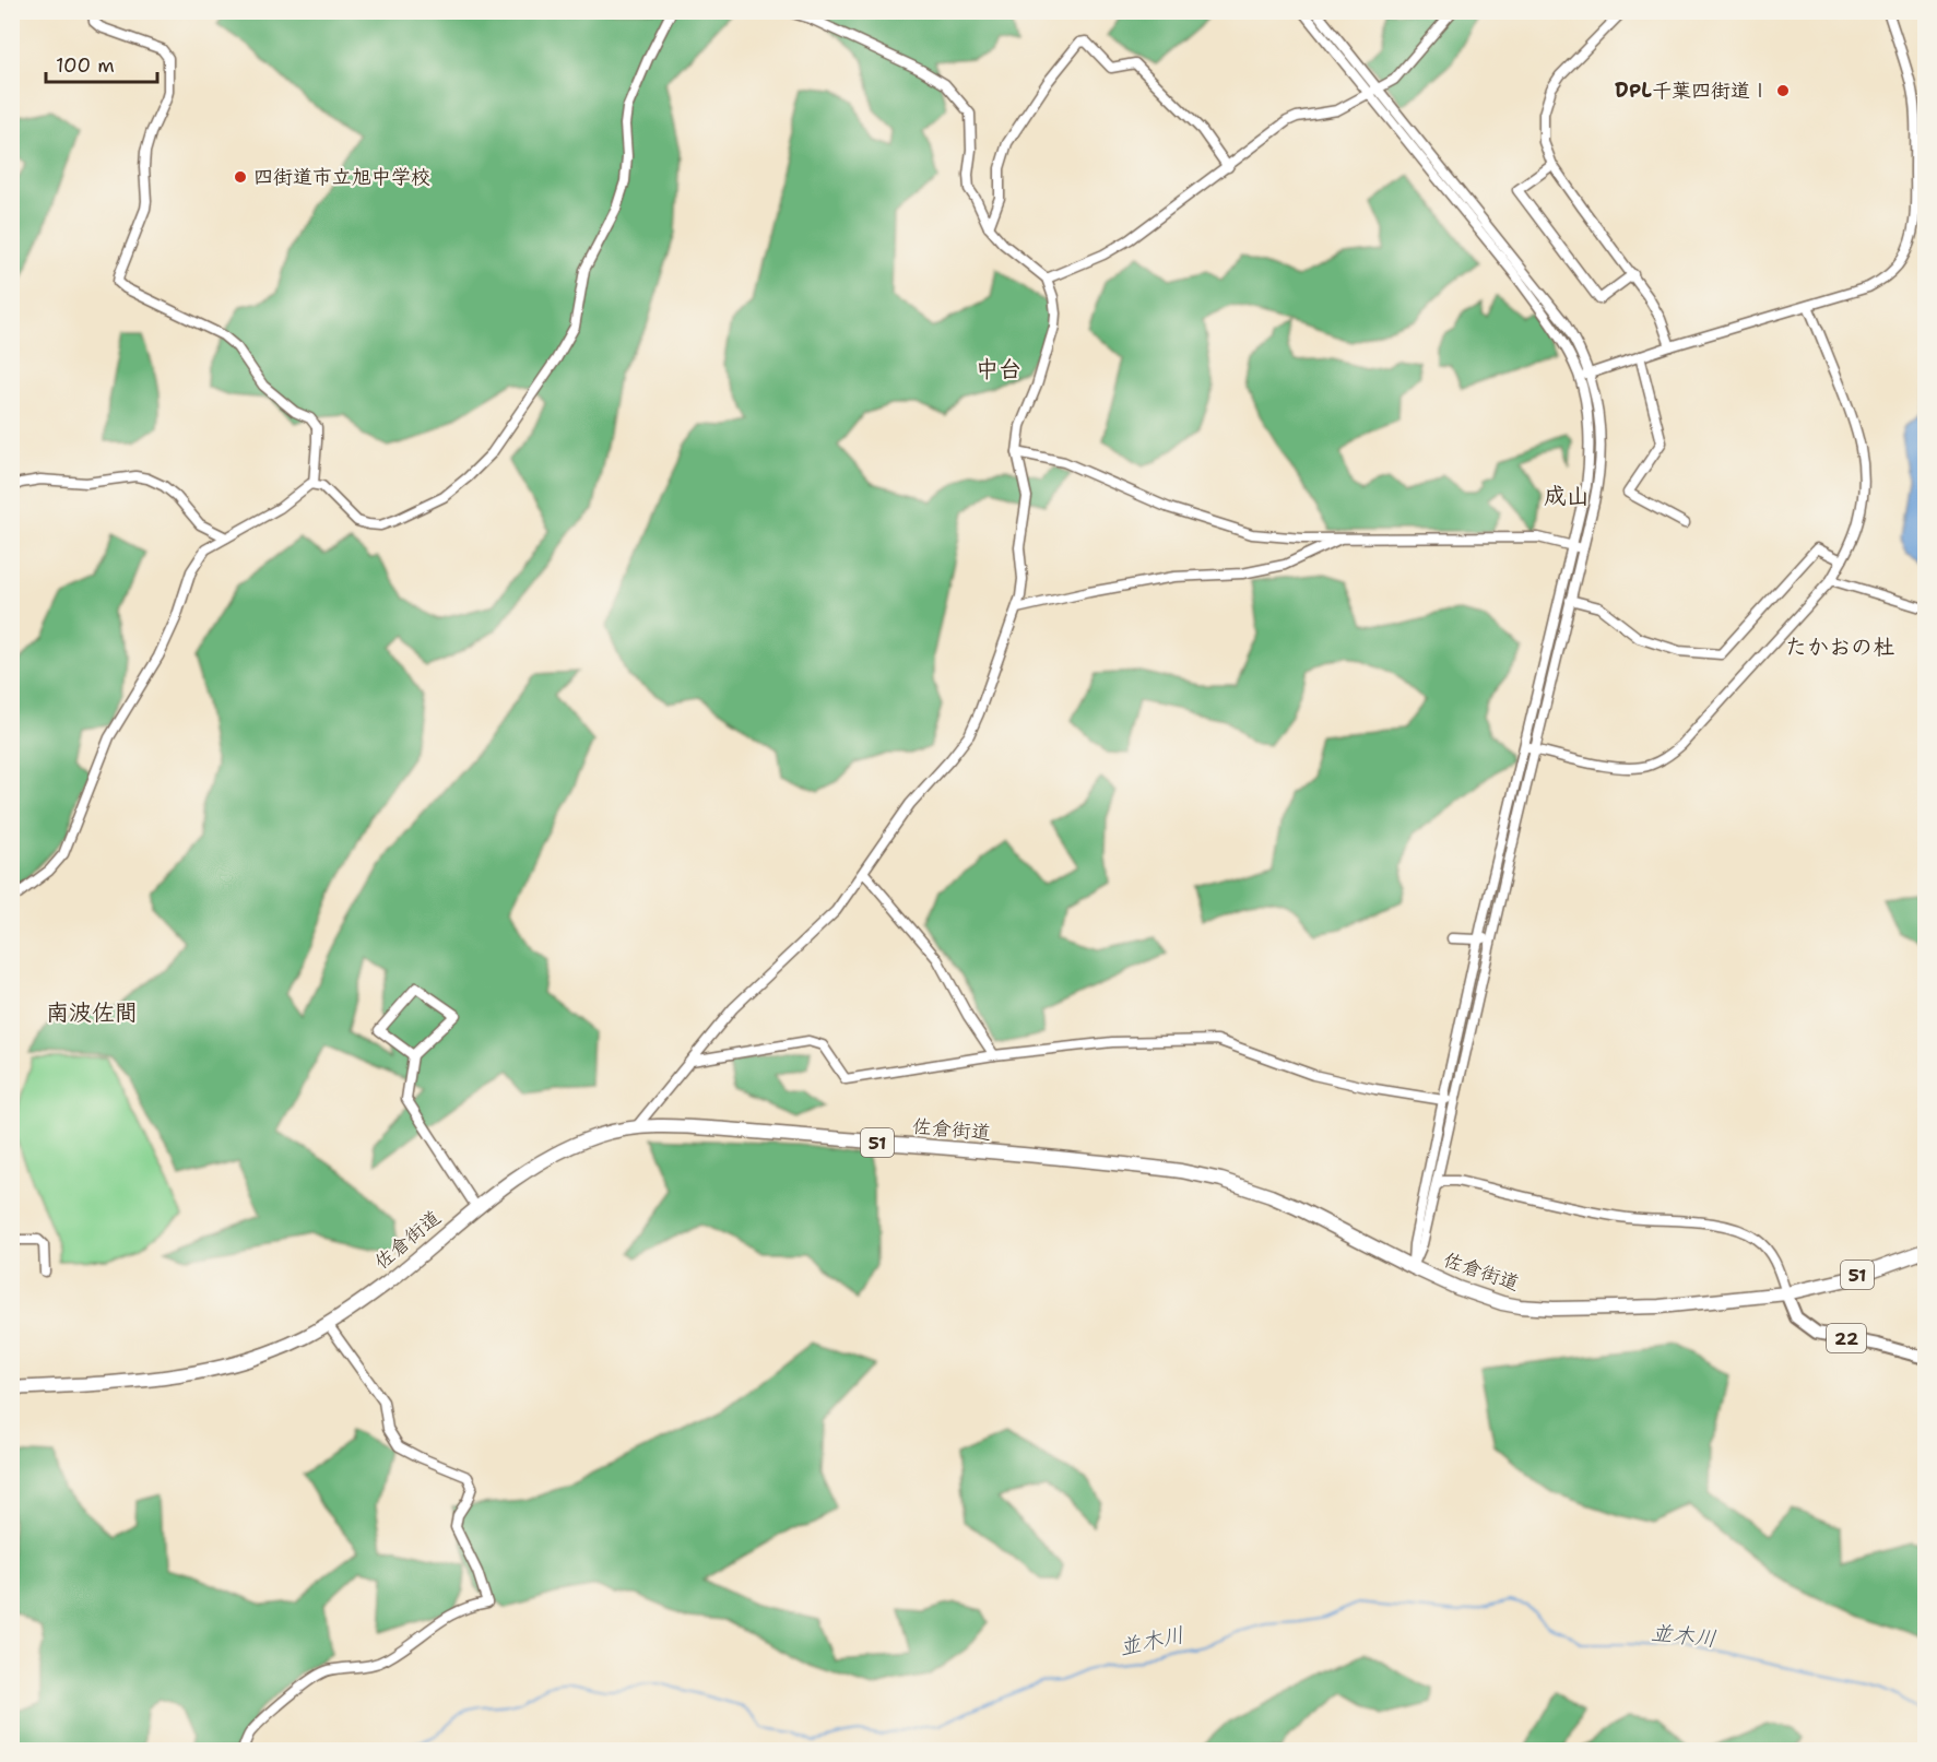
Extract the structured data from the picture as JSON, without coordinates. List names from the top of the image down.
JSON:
{
  "streets": {
    "highway": ["佐倉街道", "51"],
    "main road": ["22"]
  },
  "crossings": [
    ["佐倉街道", "22"]
  ],
  "districts": [
    "中台",
    "成山",
    "たかおの杜",
    "南波佐間"
  ],
  "water": ["並木川"],
  "places": ["DPL千葉四街道Ⅰ", "四街道市立旭中学校"],
  "scale_bar": "100 m"
}
